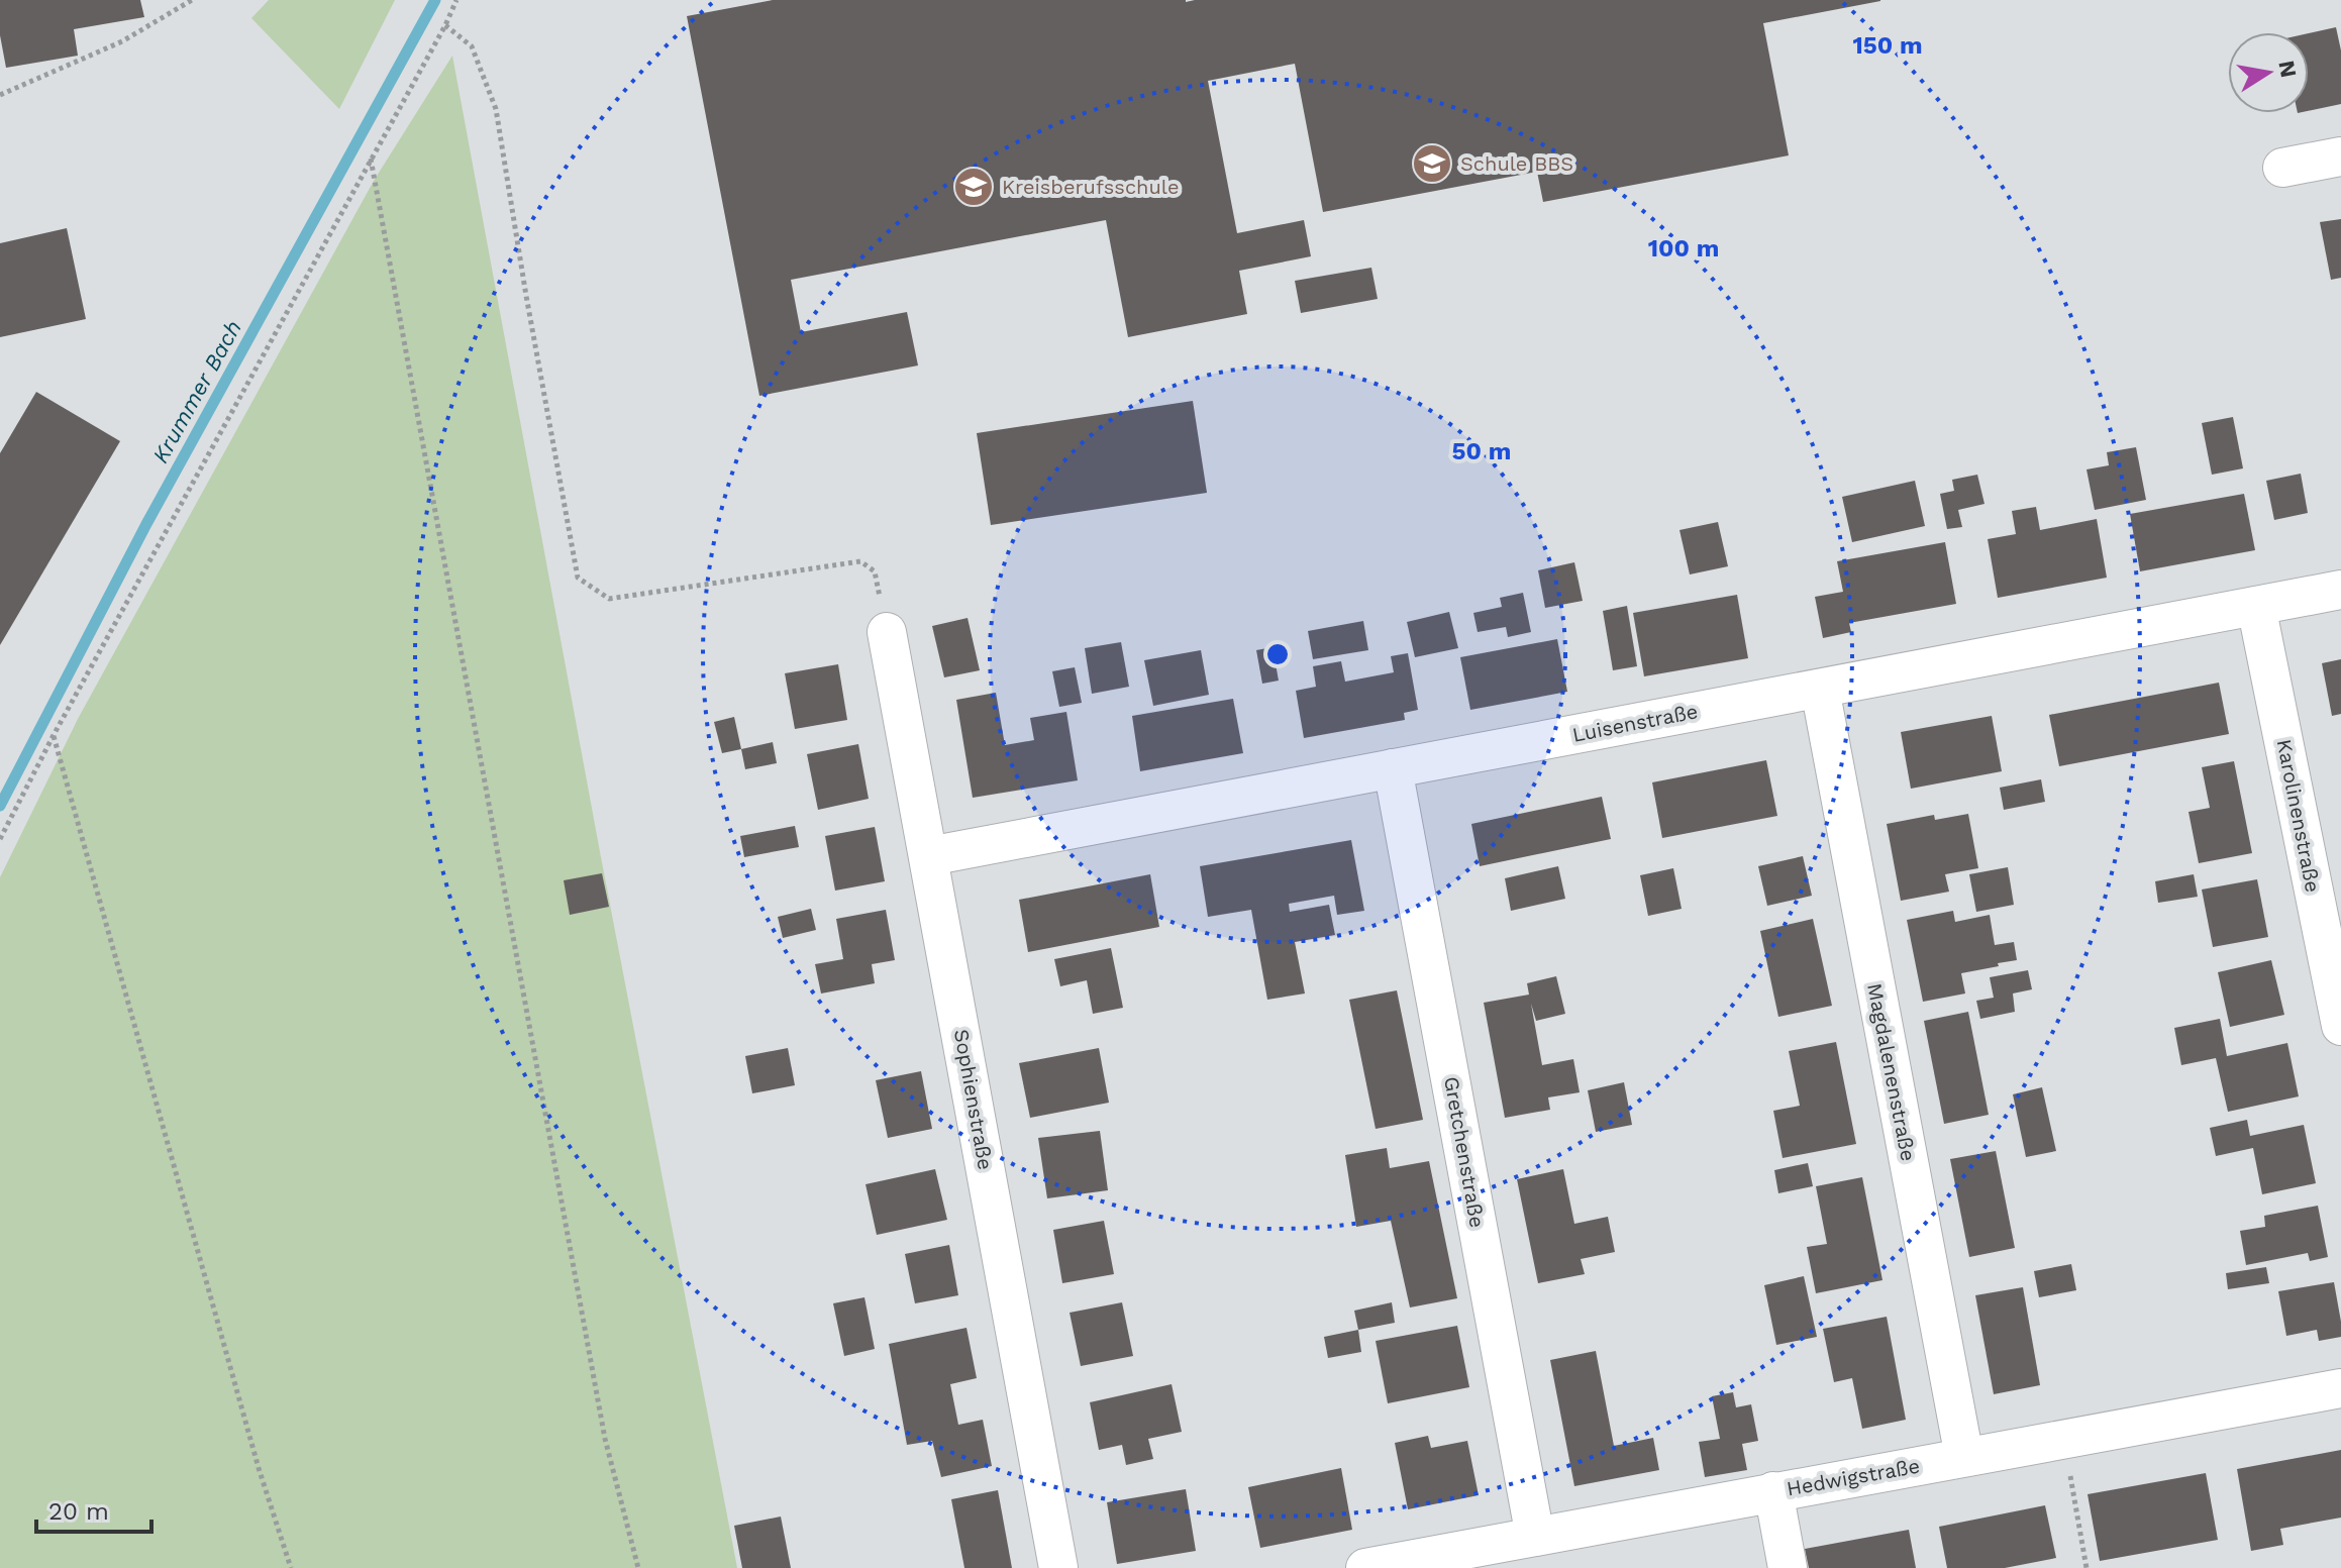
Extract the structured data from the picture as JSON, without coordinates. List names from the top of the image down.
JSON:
{
  "streets": {
    "street": [
      "Luisenstraße",
      "Karolinenstraße",
      "Magdalenenstraße",
      "Sophienstraße",
      "Gretchenstraße",
      "Hedwigstraße"
    ]
  },
  "crossings": [
    ["Luisenstraße", "Karolinenstraße"],
    ["Luisenstraße", "Magdalenenstraße"],
    ["Luisenstraße", "Sophienstraße"],
    ["Luisenstraße", "Gretchenstraße"],
    ["Magdalenenstraße", "Hedwigstraße"],
    ["Gretchenstraße", "Hedwigstraße"]
  ],
  "water": ["Krummer Bach"],
  "places": {
    "school or university": ["Schule BBS", "Kreisberufsschule"]
  },
  "scale_bar": "20 m",
  "north": "right",
  "rings": ["150 m", "100 m", "50 m"]
}
